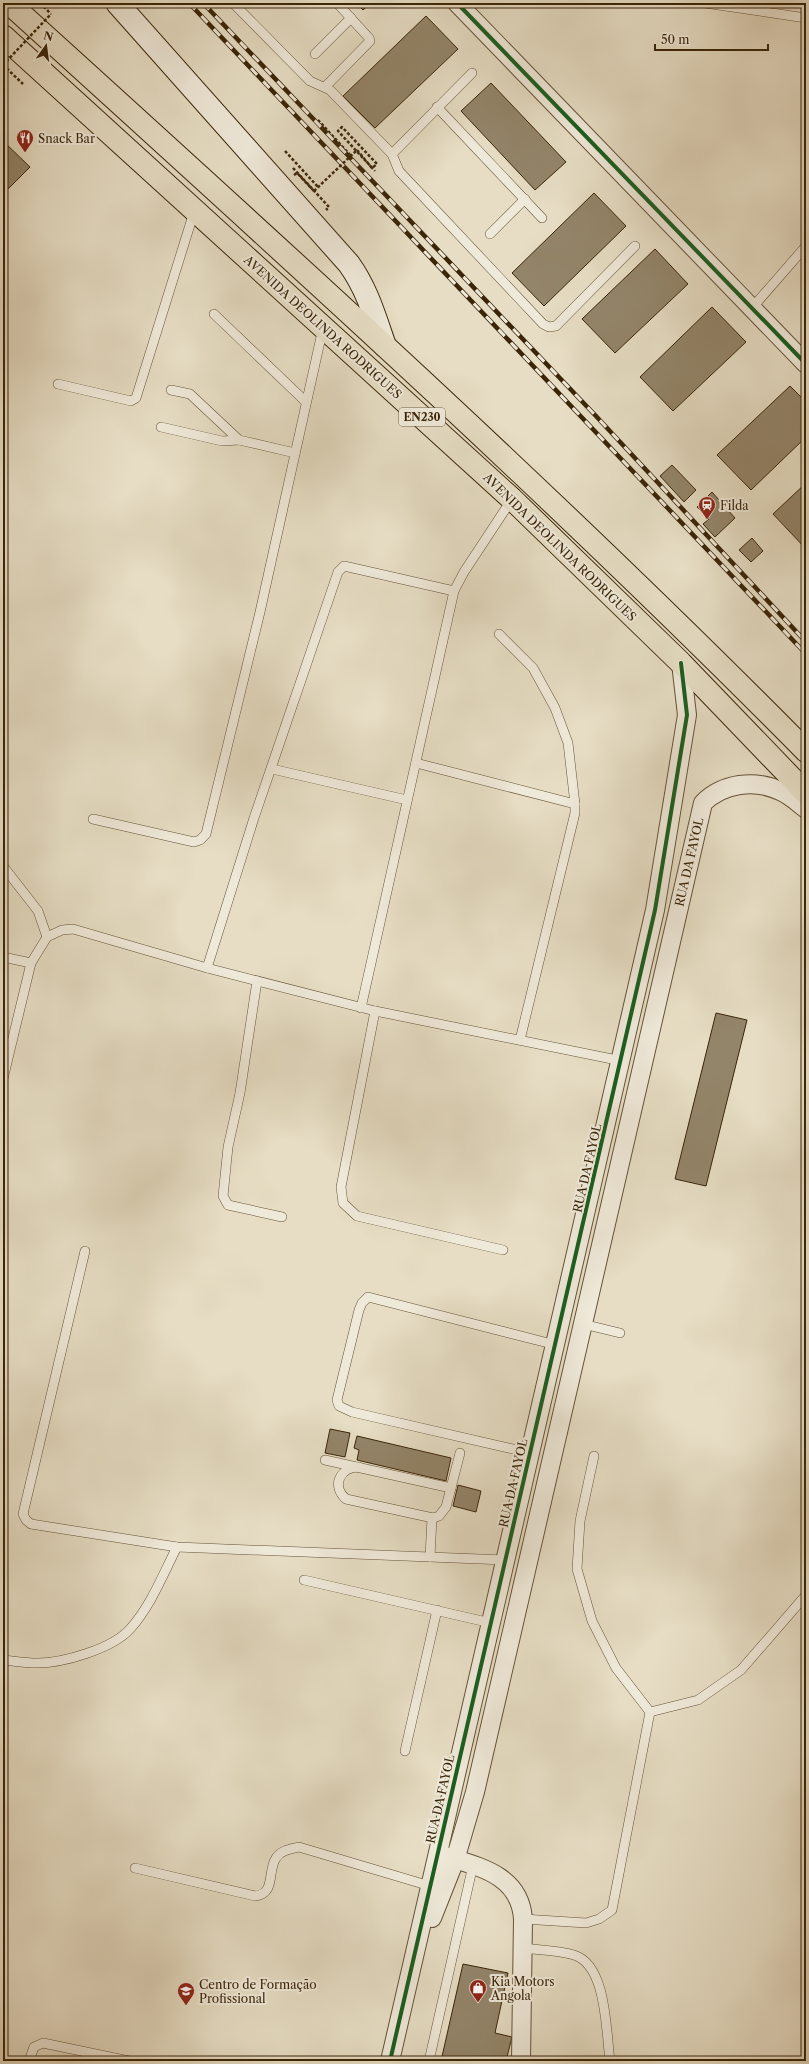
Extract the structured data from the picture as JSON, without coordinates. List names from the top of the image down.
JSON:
{
  "streets": {
    "highway": ["AVENIDA DEOLINDA RODRIGUES", "EN230"],
    "street": ["RUA DA FAYOL"]
  },
  "crossings": [
    ["AVENIDA DEOLINDA RODRIGUES", "RUA DA FAYOL"]
  ],
  "places": {
    "restaurant": ["Snack Bar"],
    "station": ["Filda"],
    "shop": ["Kia Motors Angola"],
    "school or university": ["Centro de Formação Profissional"]
  },
  "scale_bar": "50 m",
  "north": "top"
}
